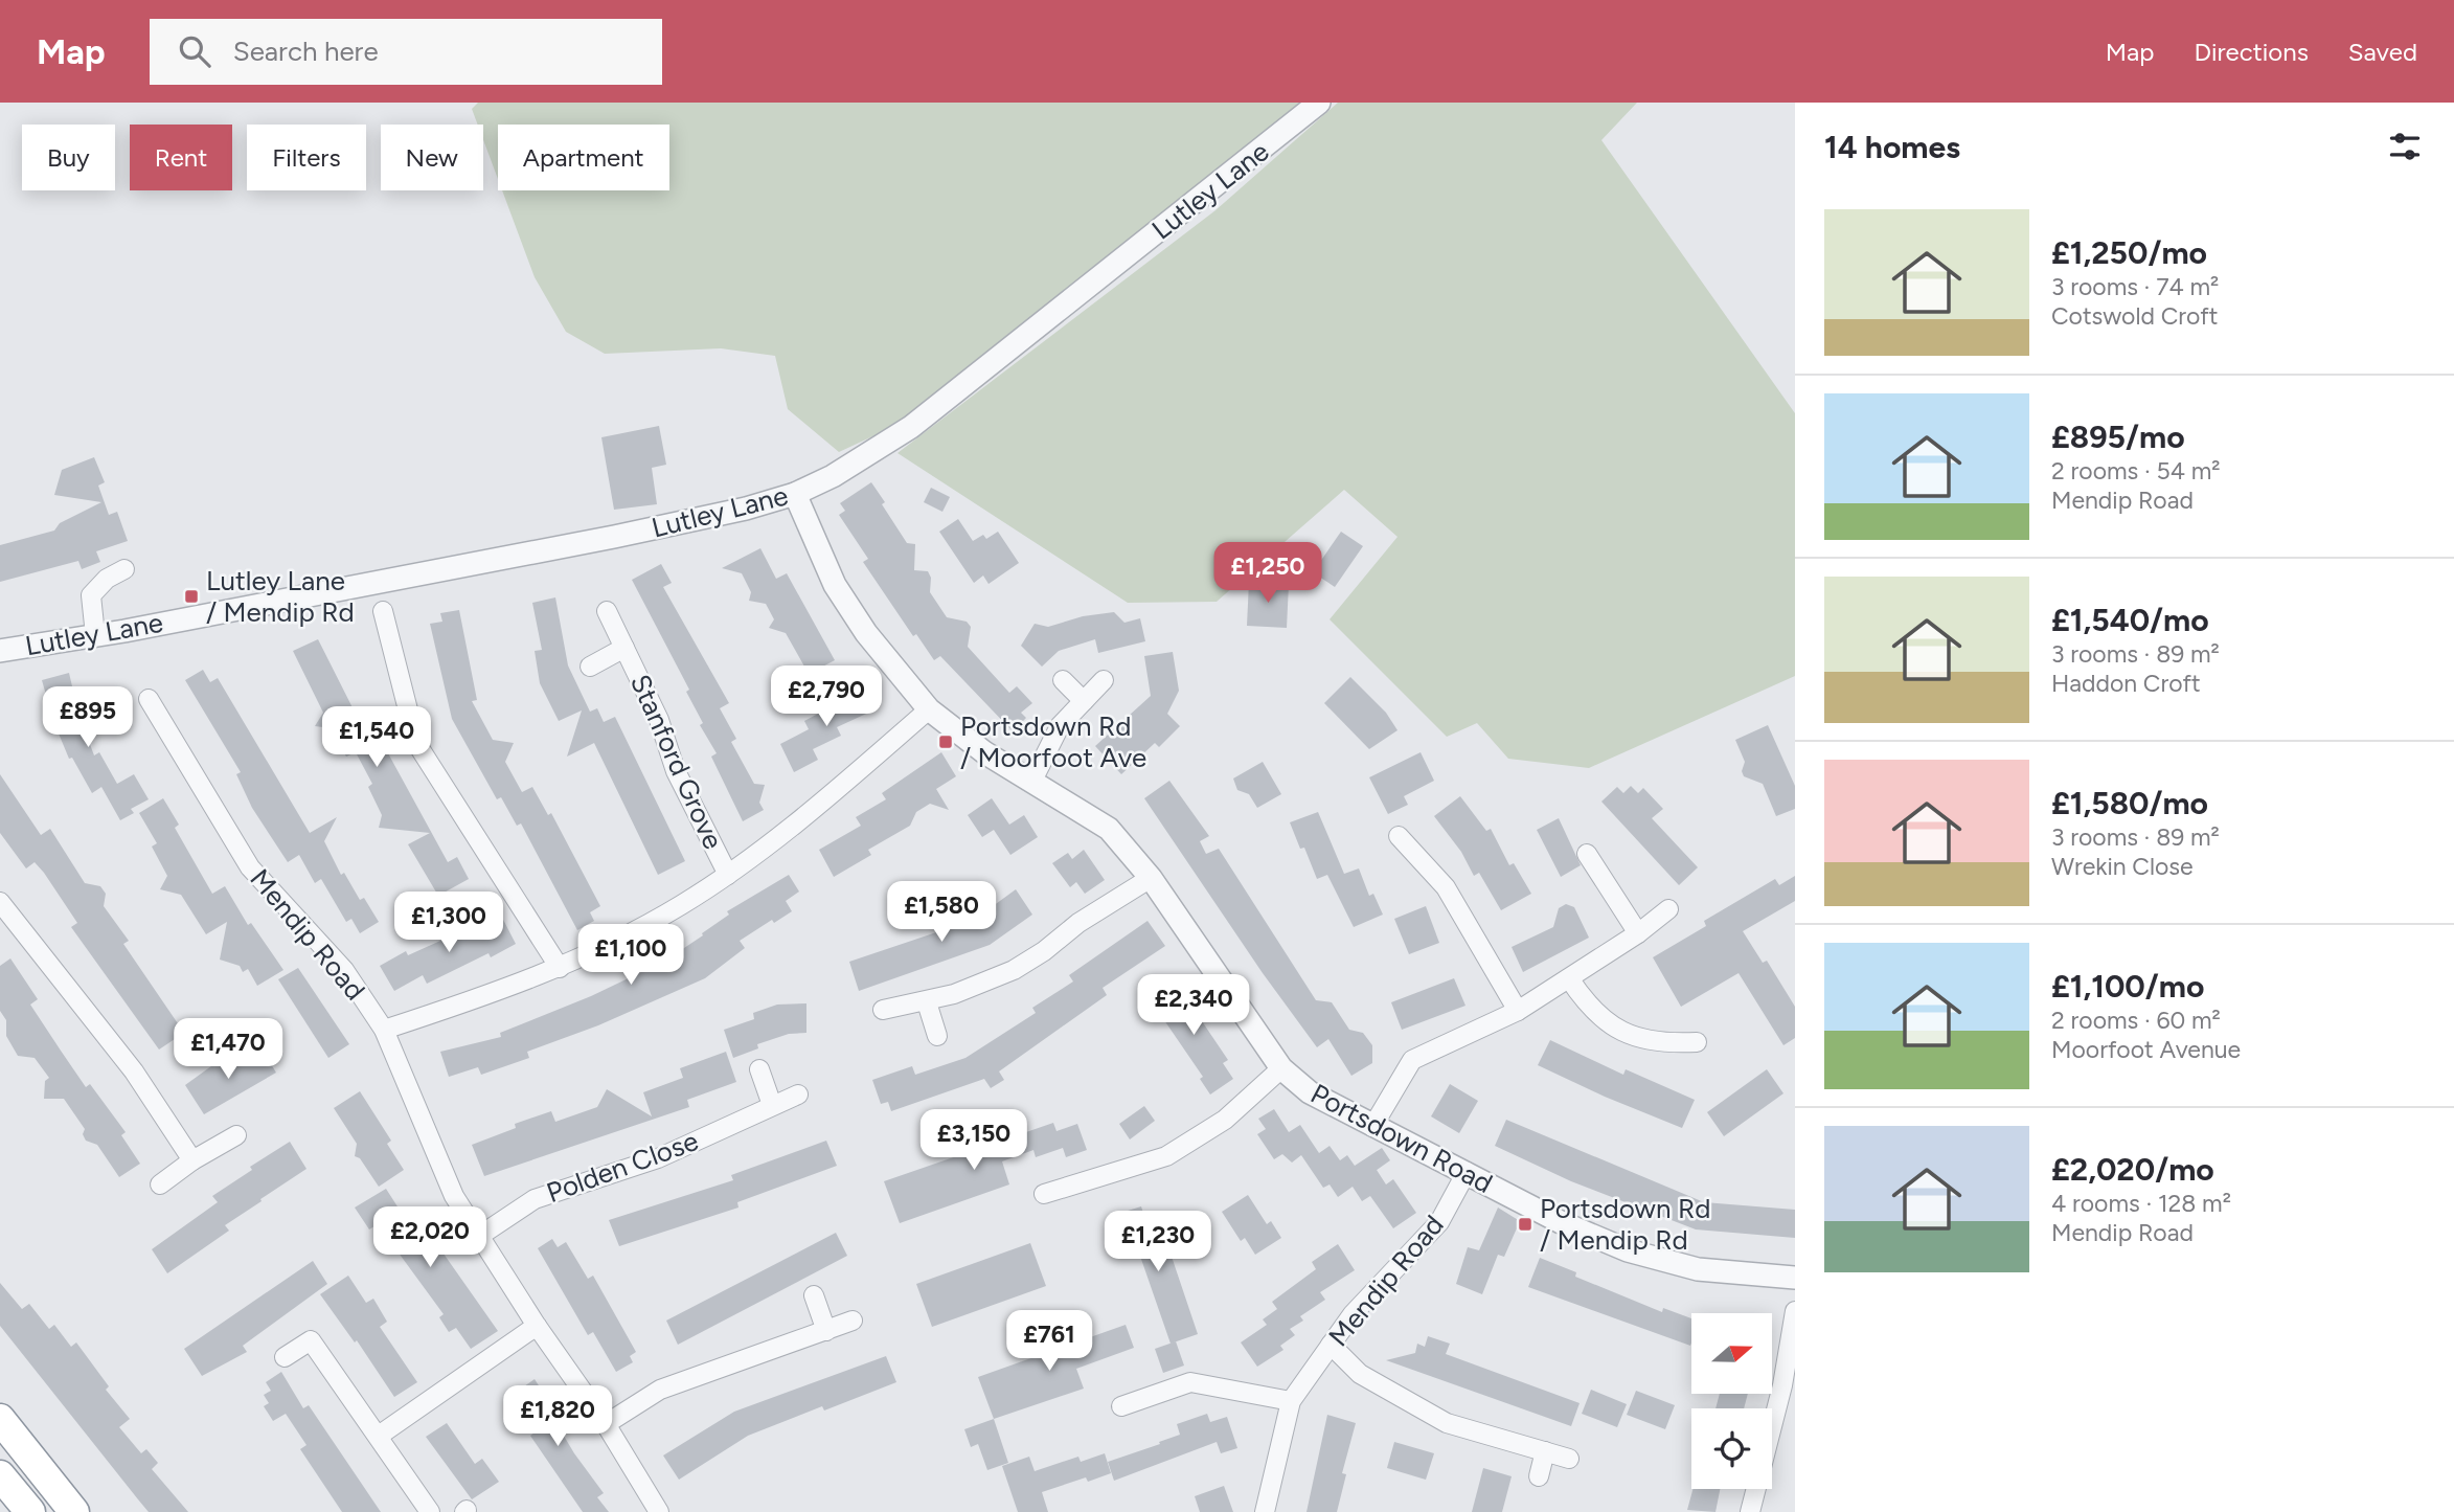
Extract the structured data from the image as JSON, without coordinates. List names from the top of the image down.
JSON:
{
  "streets": {
    "street": [
      "Lutley Lane",
      "Stanford Grove",
      "Mendip Road",
      "Portsdown Road",
      "Polden Close"
    ]
  },
  "crossings": [
    ["Lutley Lane", "Portsdown Road"],
    ["Mendip Road", "Portsdown Road"],
    ["Mendip Road", "Polden Close"]
  ],
  "places": {
    "transit": ["Lutley Lane / Mendip Rd", "Portsdown Rd / Moorfoot Ave", "Portsdown Rd / Mendip Rd"]
  },
  "north": "right",
  "page": {
    "header": "Map",
    "search": "Search here",
    "nav": ["Map", "Directions", "Saved"],
    "heading": "14 homes",
    "chip": [
      "Buy",
      "Rent",
      "Filters",
      "New",
      "Apartment"
    ],
    "list": [
      {
        "name": "£1,250/mo",
        "note": "3 rooms · 74 m² · Cotswold Croft"
      },
      {
        "name": "£895/mo",
        "note": "2 rooms · 54 m² · Mendip Road"
      },
      {
        "name": "£1,540/mo",
        "note": "3 rooms · 89 m² · Haddon Croft"
      },
      {
        "name": "£1,580/mo",
        "note": "3 rooms · 89 m² · Wrekin Close"
      },
      {
        "name": "£1,100/mo",
        "note": "2 rooms · 60 m² · Moorfoot Avenue"
      },
      {
        "name": "£2,020/mo",
        "note": "4 rooms · 128 m² · Mendip Road"
      }
    ],
    "price": [
      "£1,250",
      "£2,790",
      "£895",
      "£1,540",
      "£1,580",
      "£1,300",
      "£1,100",
      "£2,340",
      "£1,470",
      "£3,150",
      "£2,020",
      "£1,230",
      "£761",
      "£1,820"
    ]
  }
}
